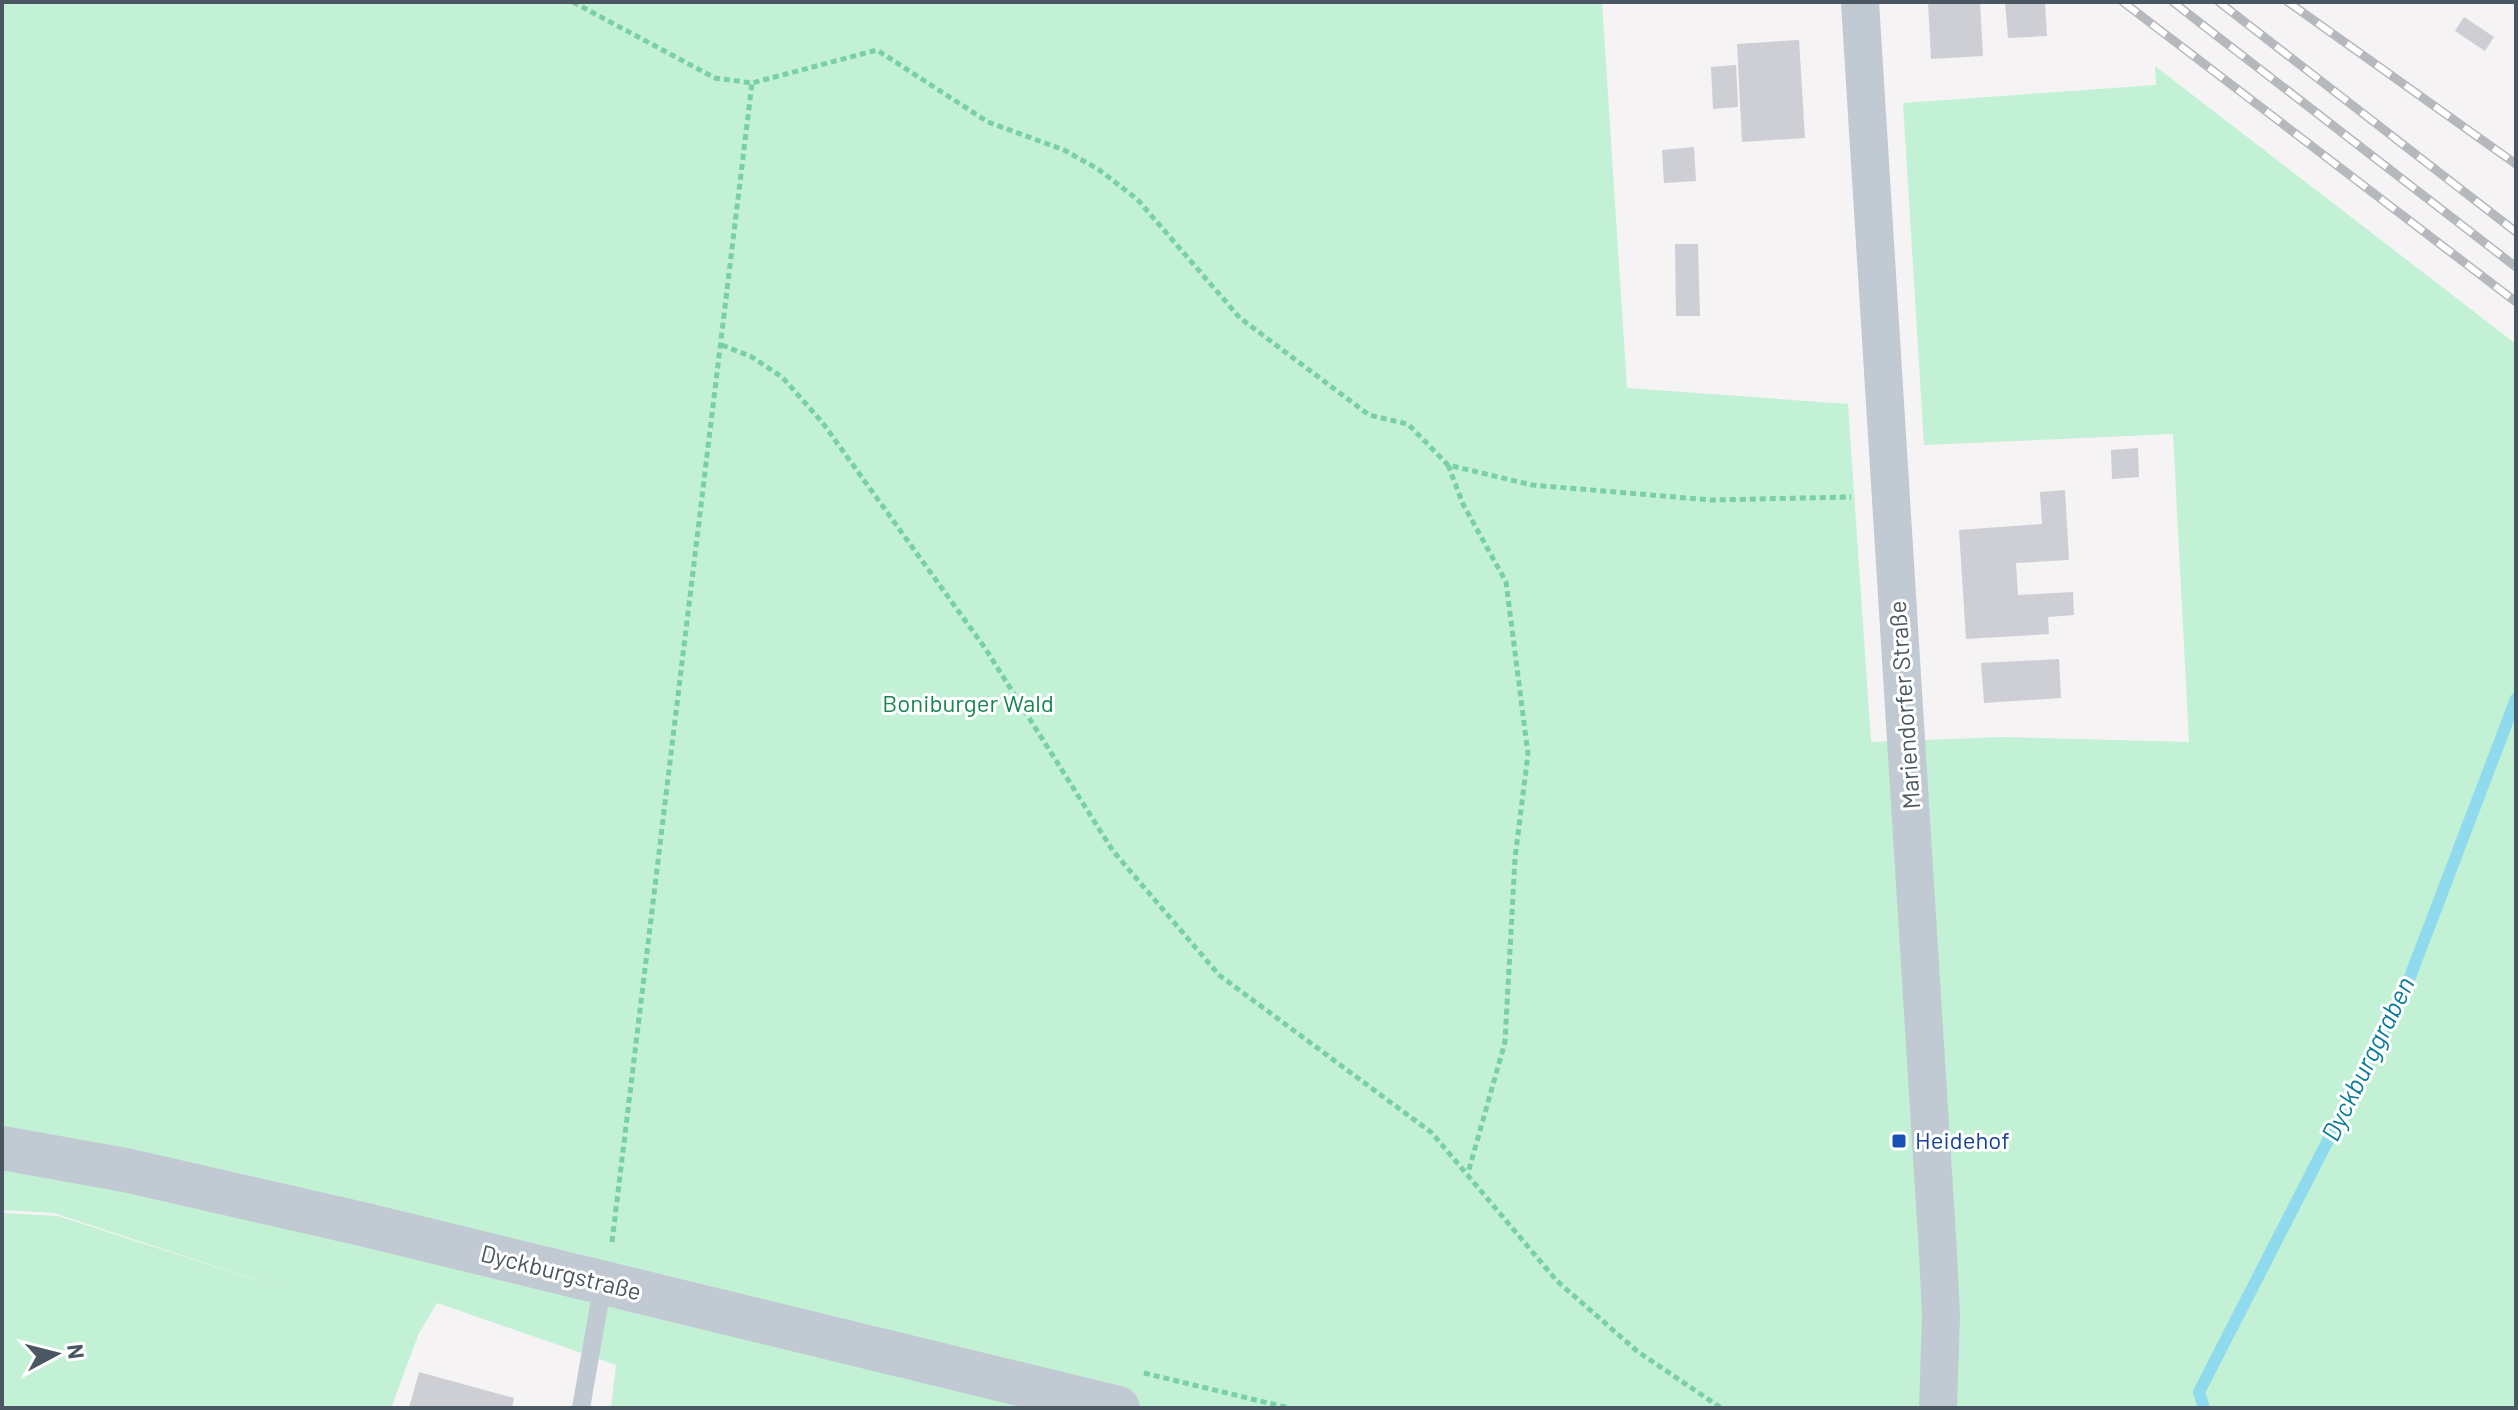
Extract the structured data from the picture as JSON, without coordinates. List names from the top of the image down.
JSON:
{
  "streets": {
    "street": ["Mariendorfer Straße", "Dyckburgstraße"]
  },
  "water": ["Dyckburggraben"],
  "parks": ["Boniburger Wald"],
  "places": {
    "transit": ["Heidehof"]
  },
  "north": "right"
}
